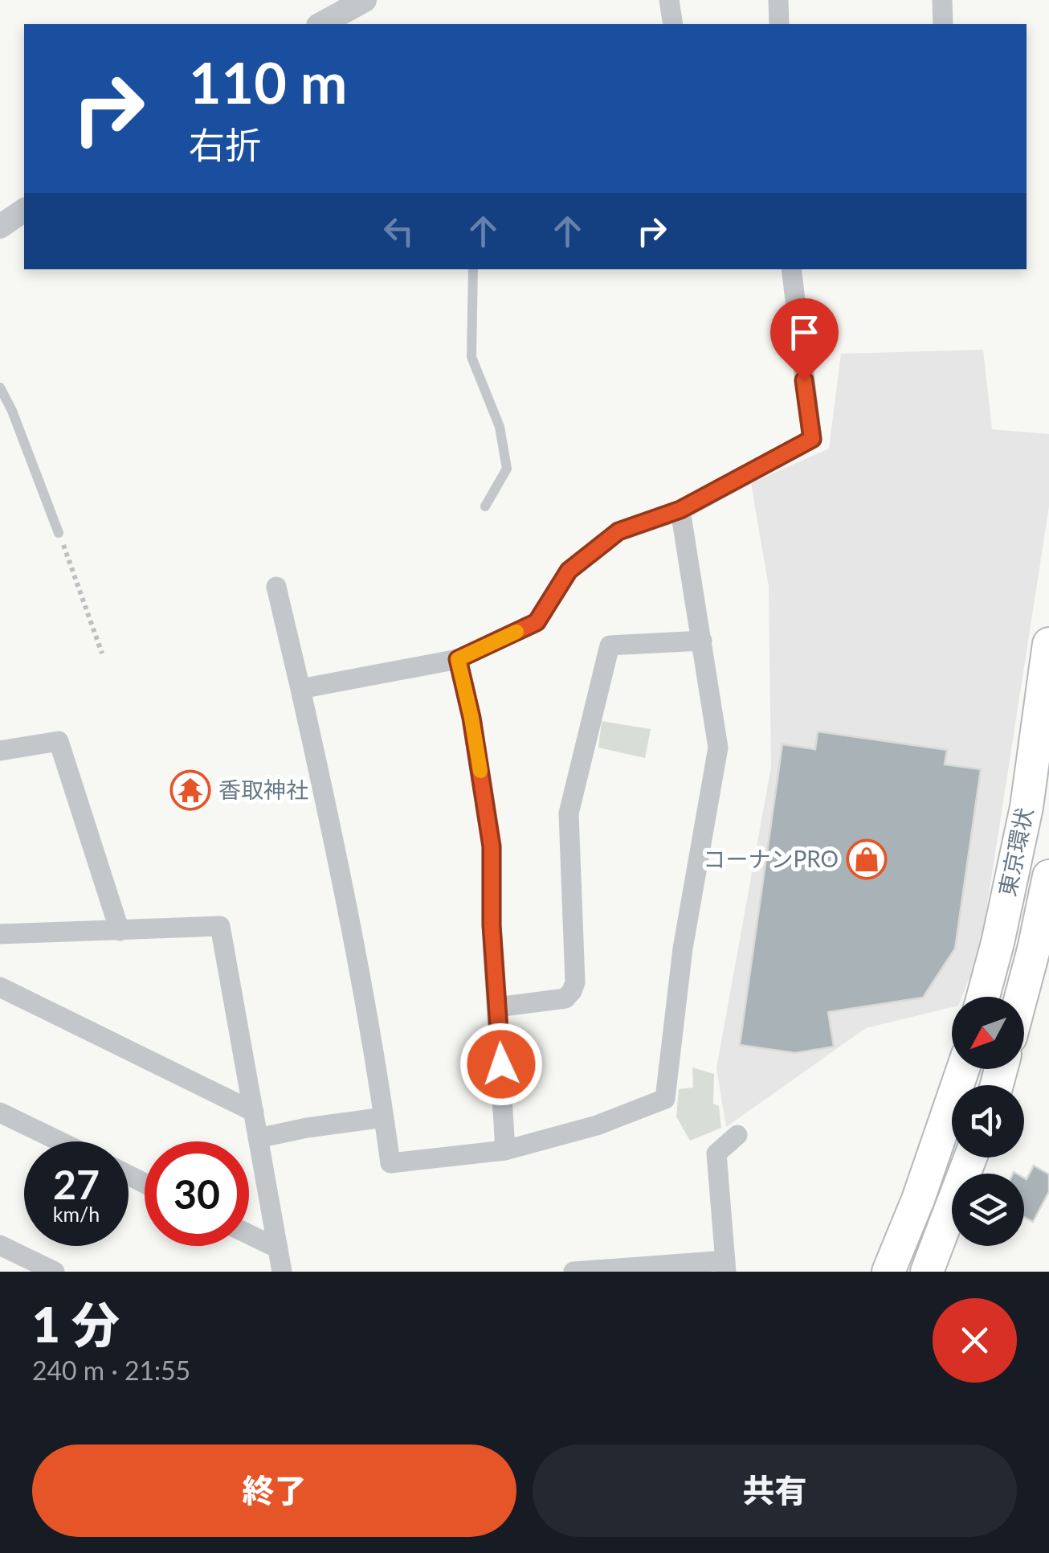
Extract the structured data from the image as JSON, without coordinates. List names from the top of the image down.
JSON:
{
  "streets": {
    "highway": ["東京環状"]
  },
  "places": {
    "temple": ["香取神社"],
    "shop": ["コーナンPRO"]
  },
  "north": "bottom left",
  "page": {
    "turn": ["110 m", "右折"],
    "speed": "27 km/h",
    "limit": "30",
    "heading": ["1 分", "240 m · 21:55"],
    "buttons": ["終了", "共有"]
  }
}
